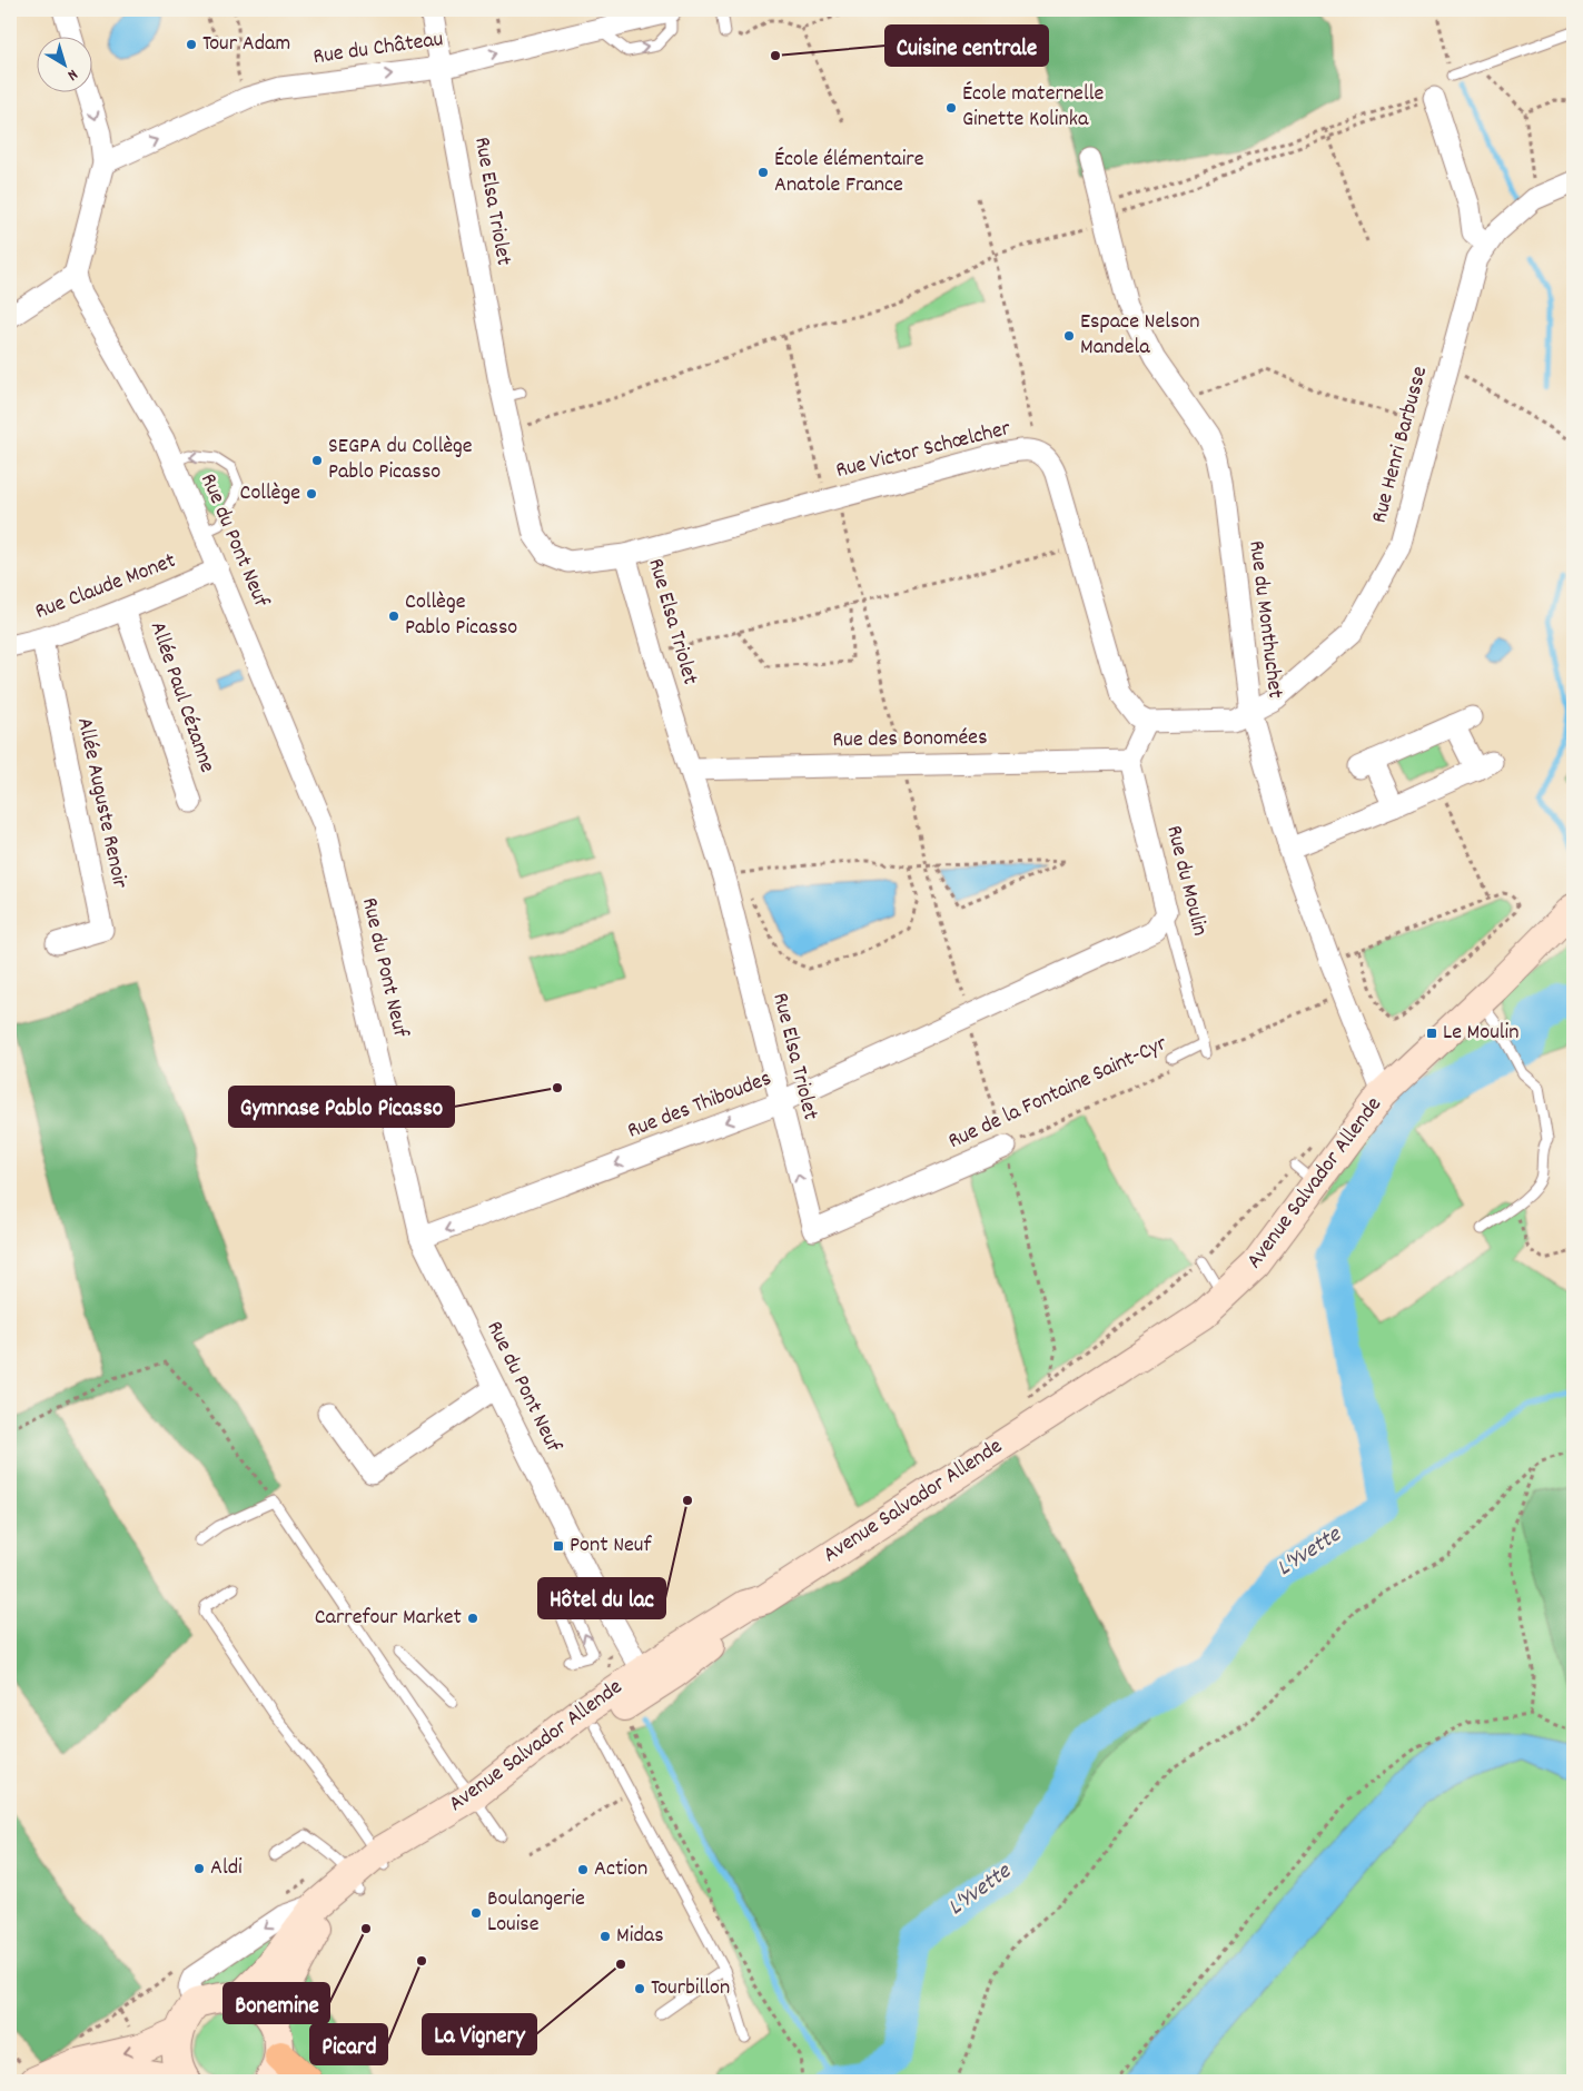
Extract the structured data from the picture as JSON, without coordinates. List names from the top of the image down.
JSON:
{
  "streets": {
    "main road": ["Avenue Salvador Allende"],
    "street": [
      "Rue du Château",
      "Rue Elsa Triolet",
      "Rue Henri Barbusse",
      "Rue Victor Schœlcher",
      "Rue du Pont Neuf",
      "Rue Claude Monet",
      "Rue du Monthuchet",
      "Allée Paul Cézanne",
      "Rue des Bonomées",
      "Allée Auguste Renoir",
      "Rue du Moulin",
      "Rue de la Fontaine Saint-Cyr",
      "Rue des Thiboudes"
    ]
  },
  "crossings": [
    ["Rue du Château", "Rue Elsa Triolet"],
    ["Rue Elsa Triolet", "Rue Victor Schœlcher"],
    ["Rue Elsa Triolet", "Rue des Bonomées"],
    ["Rue Elsa Triolet", "Rue de la Fontaine Saint-Cyr"],
    ["Rue Elsa Triolet", "Rue des Thiboudes"],
    ["Rue Henri Barbusse", "Rue du Monthuchet"],
    ["Rue du Pont Neuf", "Rue Claude Monet"],
    ["Rue du Pont Neuf", "Rue des Thiboudes"],
    ["Rue du Pont Neuf", "Avenue Salvador Allende"],
    ["Rue Claude Monet", "Allée Paul Cézanne"],
    ["Rue Claude Monet", "Allée Auguste Renoir"],
    ["Rue du Monthuchet", "Avenue Salvador Allende"],
    ["Rue des Bonomées", "Rue du Moulin"],
    ["Rue du Moulin", "Rue de la Fontaine Saint-Cyr"],
    ["Rue du Moulin", "Rue des Thiboudes"]
  ],
  "one_way": ["Rue du Château", "Rue des Thiboudes"],
  "water": ["L'Yvette"],
  "places": {
    "other": [
      "Tour Adam",
      "Cuisine centrale",
      "École maternelle Ginette Kolinka",
      "École élémentaire Anatole France",
      "Espace Nelson Mandela",
      "SEGPA du Collège Pablo Picasso",
      "Collège",
      "Collège Pablo Picasso",
      "Gymnase Pablo Picasso",
      "Hôtel du lac",
      "Carrefour Market",
      "Aldi",
      "Action",
      "Boulangerie Louise",
      "Bonemine",
      "Midas",
      "Picard",
      "La Vignery",
      "Tourbillon"
    ],
    "transit": ["Le Moulin", "Pont Neuf"]
  },
  "north": "bottom right"
}
